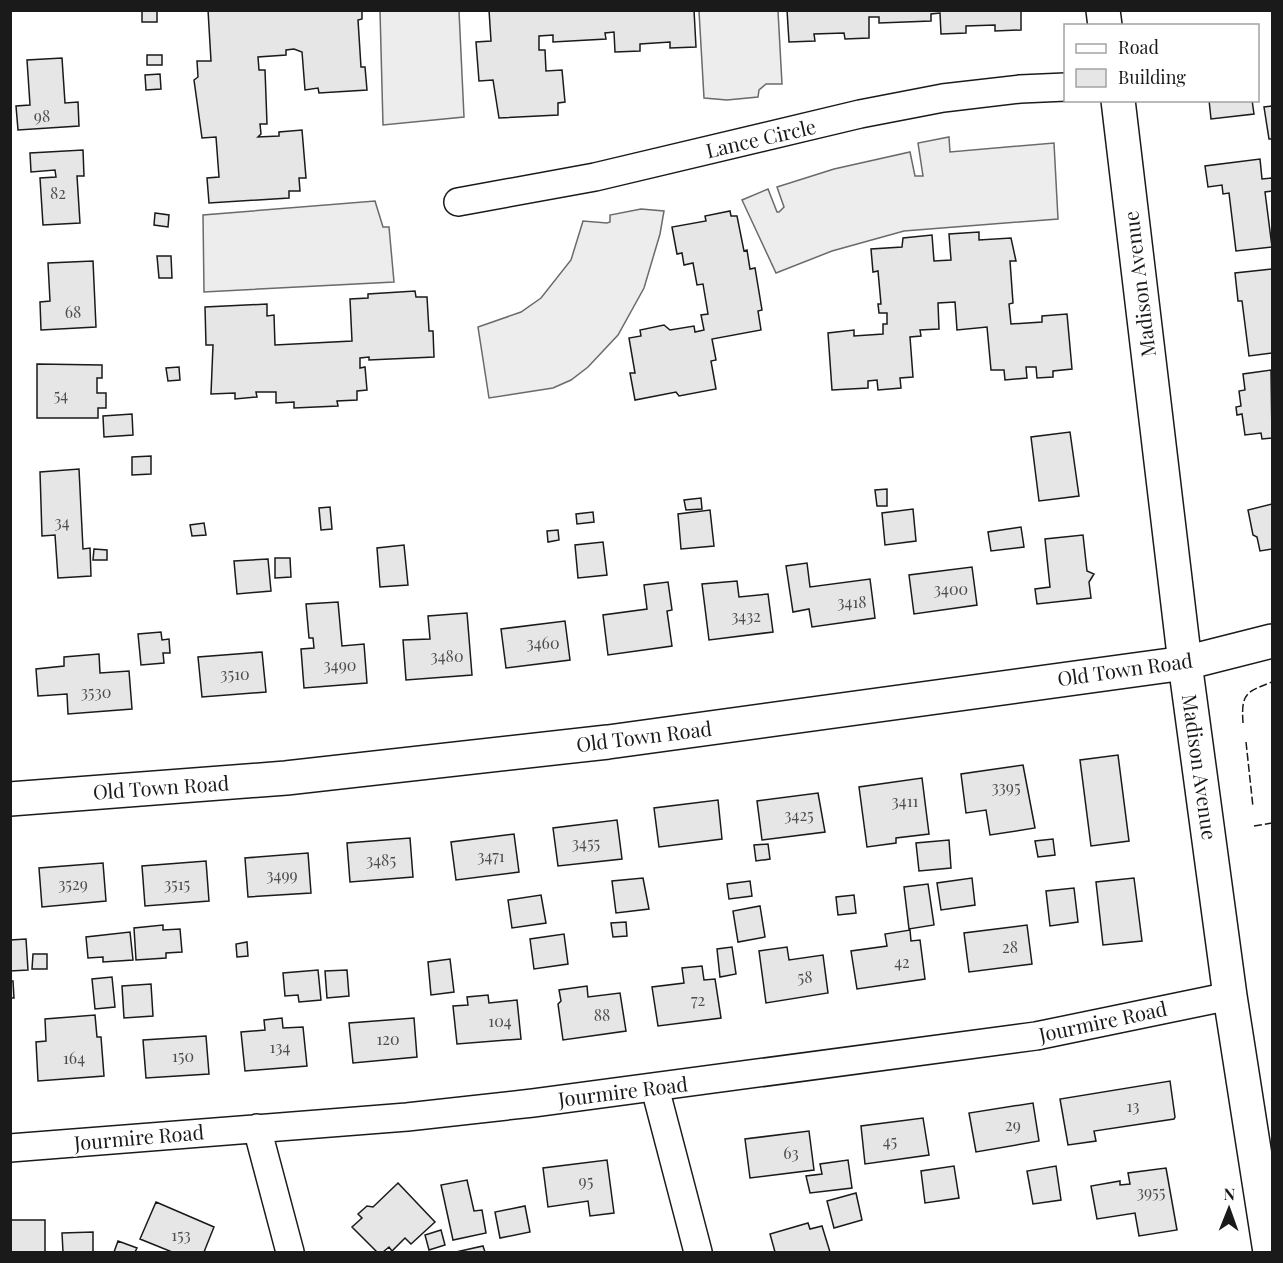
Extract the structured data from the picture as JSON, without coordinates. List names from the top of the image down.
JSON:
{
  "streets": {
    "main road": ["Madison Avenue", "Old Town Road"],
    "street": ["Lance Circle", "Jourmire Road"]
  },
  "crossings": [
    ["Madison Avenue", "Old Town Road"],
    ["Madison Avenue", "Jourmire Road"]
  ],
  "house_numbers": [
    "98",
    "82",
    "68",
    "54",
    "34",
    "3400",
    "3418",
    "3432",
    "3460",
    "3480",
    "3490",
    "3510",
    "3530",
    "3395",
    "3411",
    "3425",
    "3455",
    "3471",
    "3485",
    "3499",
    "3529",
    "3515",
    "28",
    "42",
    "58",
    "72",
    "88",
    "104",
    "120",
    "134",
    "150",
    "164",
    "13",
    "29",
    "45",
    "63",
    "95",
    "3955",
    "153"
  ],
  "legend": ["Road", "Building"],
  "north": "top"
}
